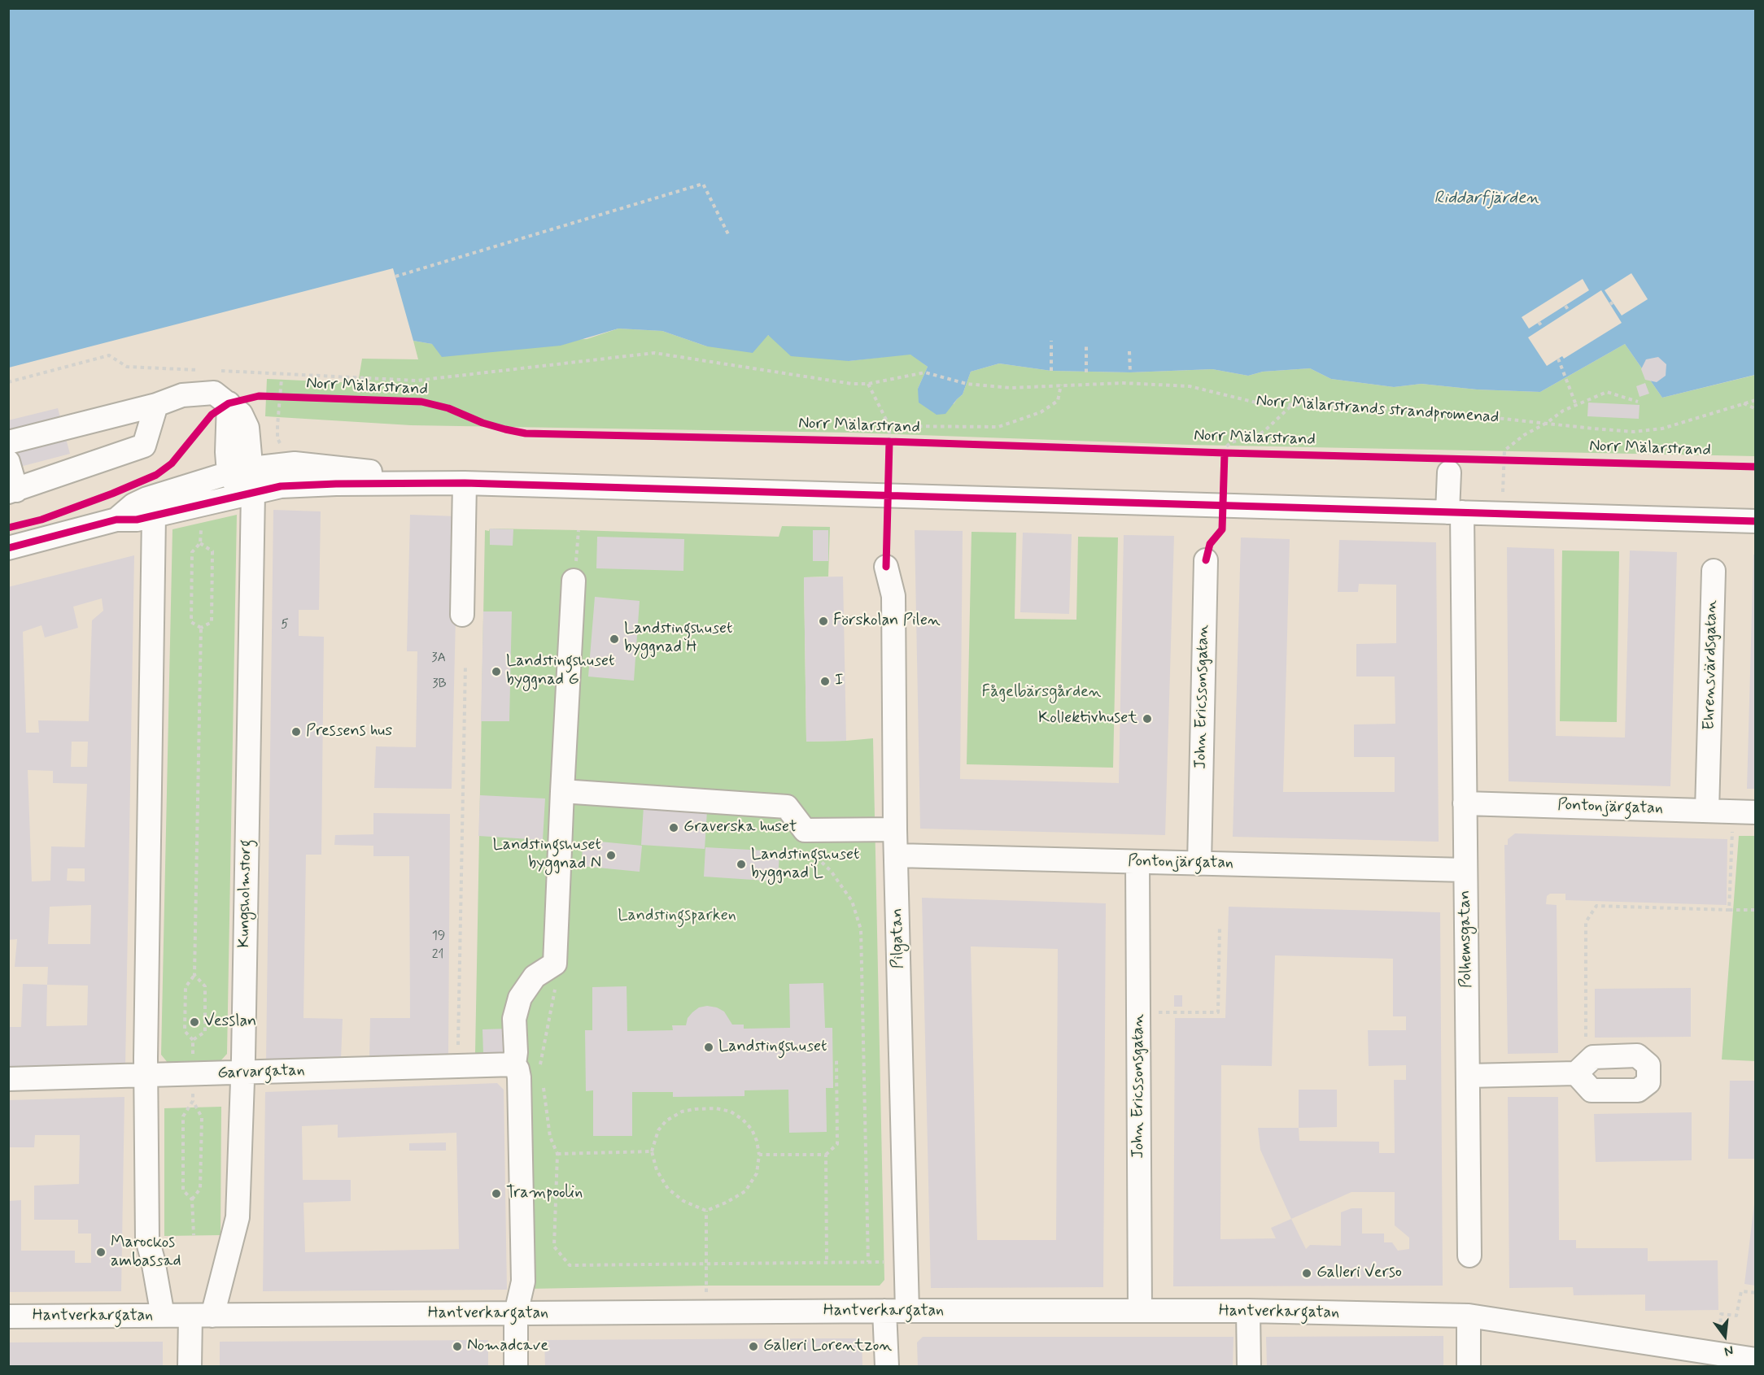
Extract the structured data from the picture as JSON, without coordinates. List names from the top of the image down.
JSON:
{
  "streets": {
    "street": [
      "Ehrensvärdsgatan",
      "John Ericssonsgatan",
      "Pontonjärgatan",
      "Kungsholmstorg",
      "Pilgatan",
      "Polhemsgatan",
      "Garvargatan",
      "Hantverkargatan"
    ],
    "path": ["Norr Mälarstrands strandpromenad"],
    "cycle path": ["Norr Mälarstrand"]
  },
  "crossings": [
    ["Ehrensvärdsgatan", "Pontonjärgatan"],
    ["John Ericssonsgatan", "Pontonjärgatan"],
    ["John Ericssonsgatan", "Hantverkargatan"],
    ["Pontonjärgatan", "Pilgatan"],
    ["Pontonjärgatan", "Polhemsgatan"],
    ["Kungsholmstorg", "Garvargatan"],
    ["Kungsholmstorg", "Hantverkargatan"],
    ["Pilgatan", "Hantverkargatan"]
  ],
  "water": ["Riddarfjärden"],
  "parks": ["Fågelbärsgården", "Landstingsparken"],
  "places": [
    "Förskolan Pilen",
    "Landstingshuset byggnad H",
    "Landstingshuset byggnad G",
    "I",
    "Kollektivhuset",
    "Pressens hus",
    "Graverska huset",
    "Landstingshuset byggnad N",
    "Landstingshuset byggnad L",
    "Vesslan",
    "Landstingshuset",
    "Trampoolin",
    "Marockos ambassad",
    "Galleri Verso",
    "Nomadcave",
    "Galleri Lorentzon"
  ],
  "house_numbers": [
    "5",
    "3A",
    "3B",
    "19",
    "21"
  ],
  "north": "bottom"
}
